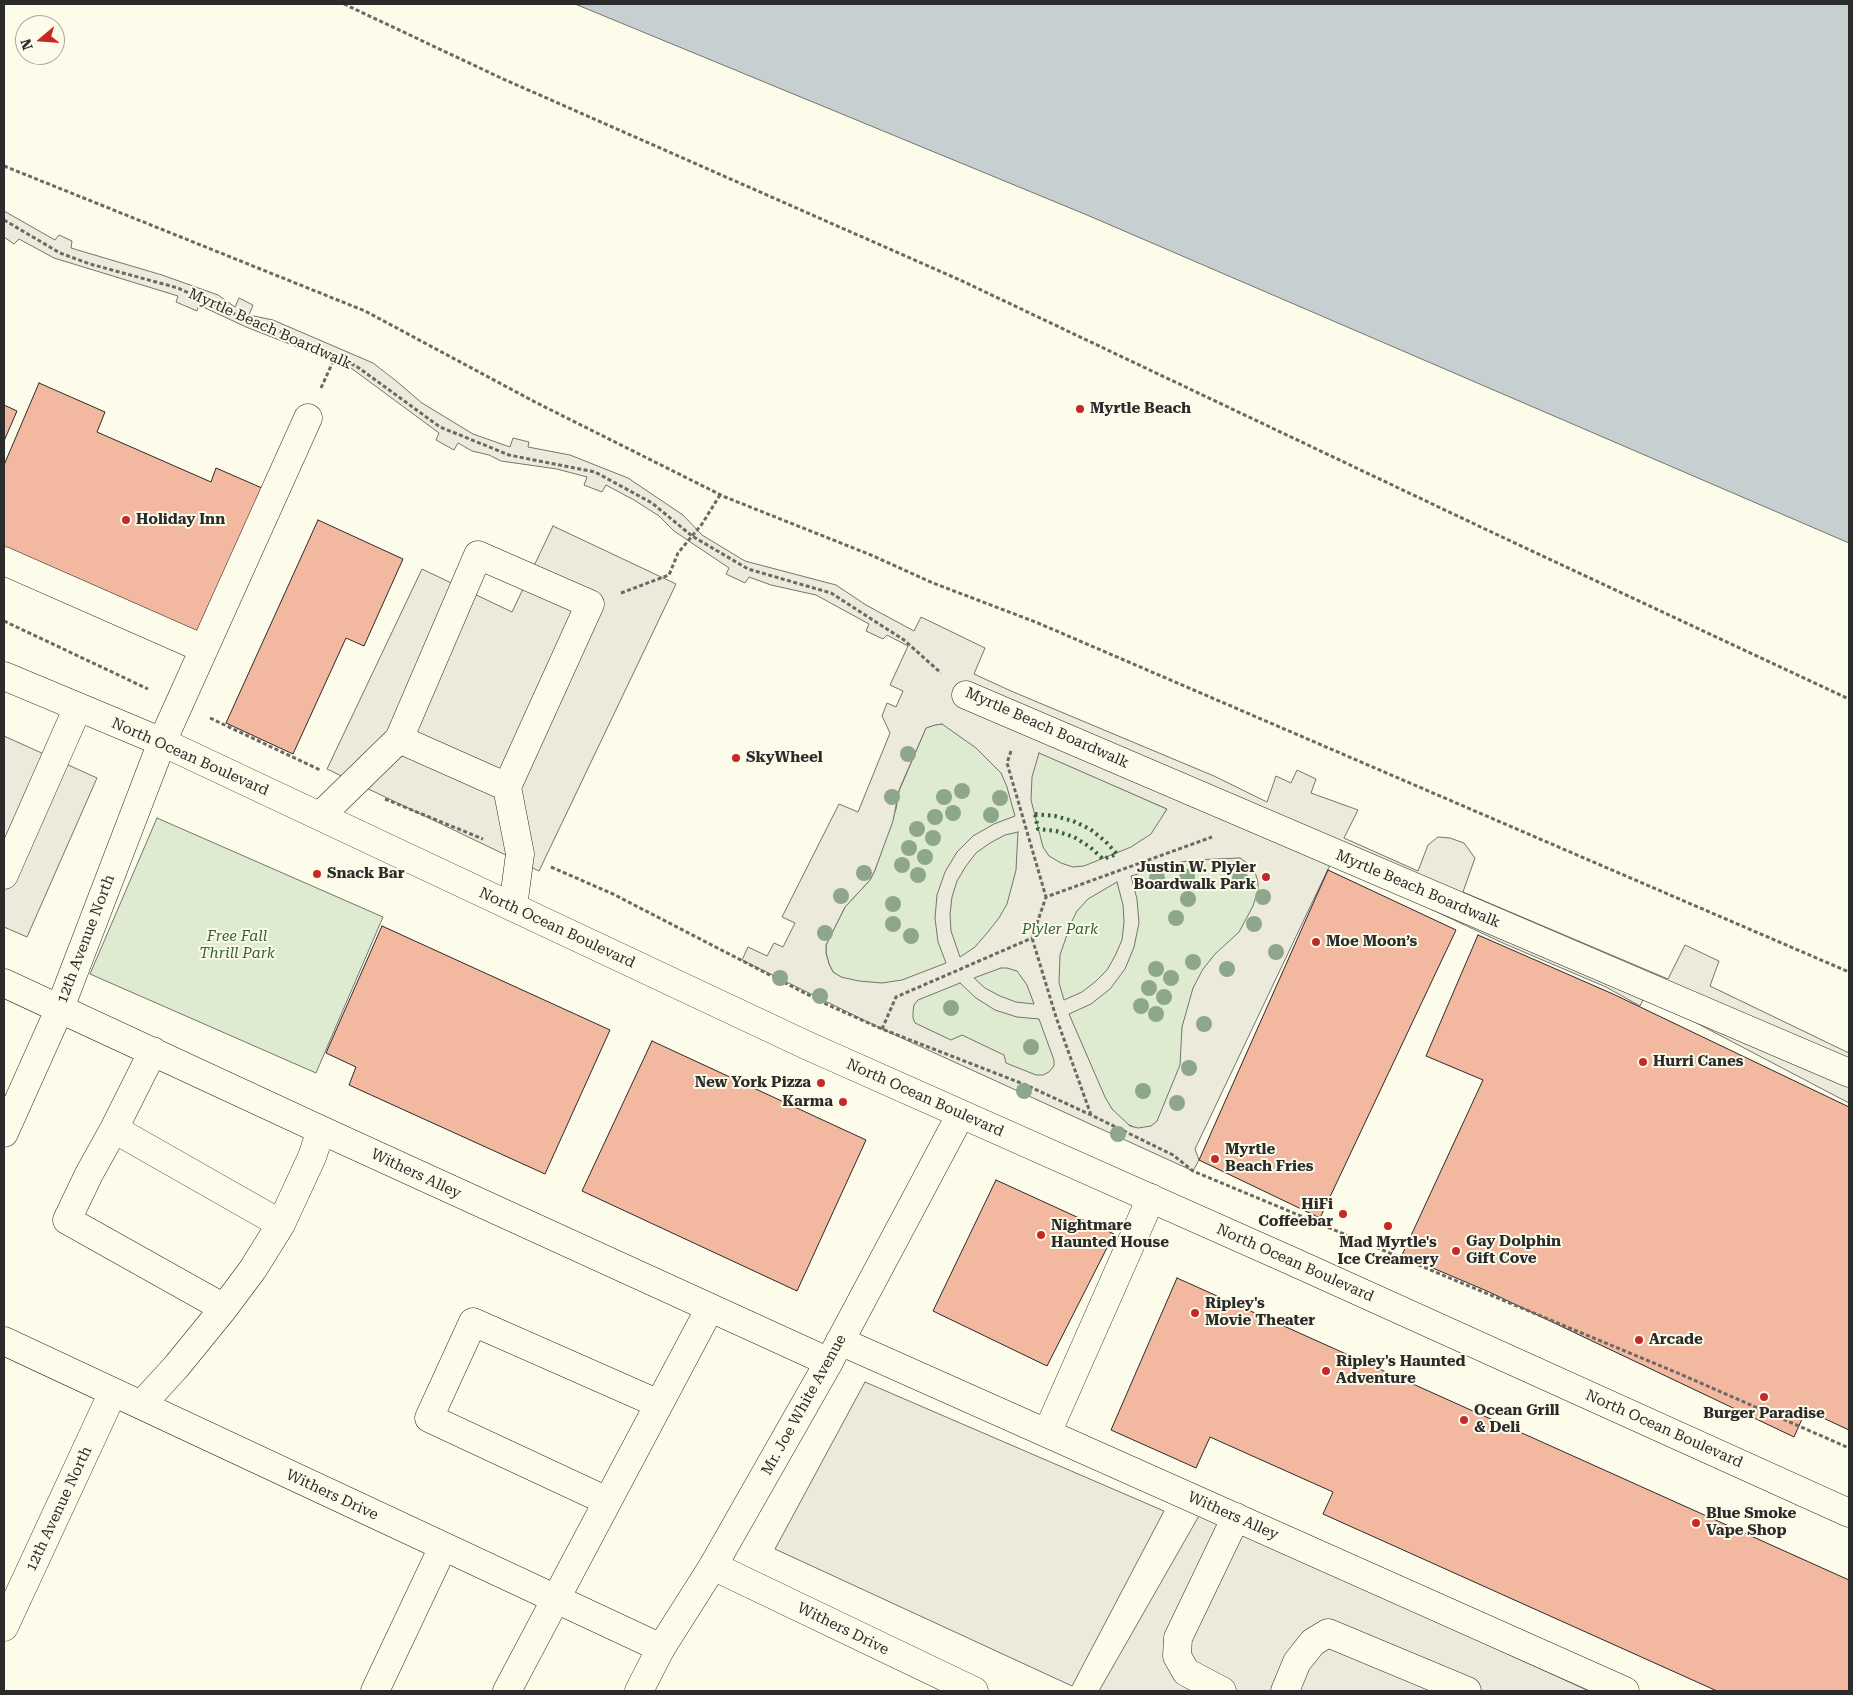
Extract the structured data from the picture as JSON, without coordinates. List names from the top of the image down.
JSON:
{
  "streets": {
    "street": [
      "Myrtle Beach Boardwalk",
      "North Ocean Boulevard",
      "12th Avenue North",
      "Withers Alley",
      "Mr. Joe White Avenue",
      "Withers Drive"
    ]
  },
  "crossings": [
    ["North Ocean Boulevard", "12th Avenue North"],
    ["North Ocean Boulevard", "Mr. Joe White Avenue"],
    ["12th Avenue North", "Withers Alley"],
    ["12th Avenue North", "Withers Drive"],
    ["Withers Alley", "Mr. Joe White Avenue"],
    ["Mr. Joe White Avenue", "Withers Drive"]
  ],
  "parks": ["Plyler Park", "Free Fall Thrill Park"],
  "places": [
    "Myrtle Beach",
    "Holiday Inn",
    "SkyWheel",
    "Snack Bar",
    "Justin W. Plyler Boardwalk Park",
    "Moe Moon’s",
    "Hurri Canes",
    "New York Pizza",
    "Karma",
    "Myrtle Beach Fries",
    "HiFi Coffeebar",
    "Mad Myrtle's Ice Creamery",
    "Nightmare Haunted House",
    "Gay Dolphin Gift Cove",
    "Ripley's Movie Theater",
    "Arcade",
    "Ripley's Haunted Adventure",
    "Burger Paradise",
    "Ocean Grill & Deli",
    "Blue Smoke Vape Shop"
  ],
  "north": "left"
}
